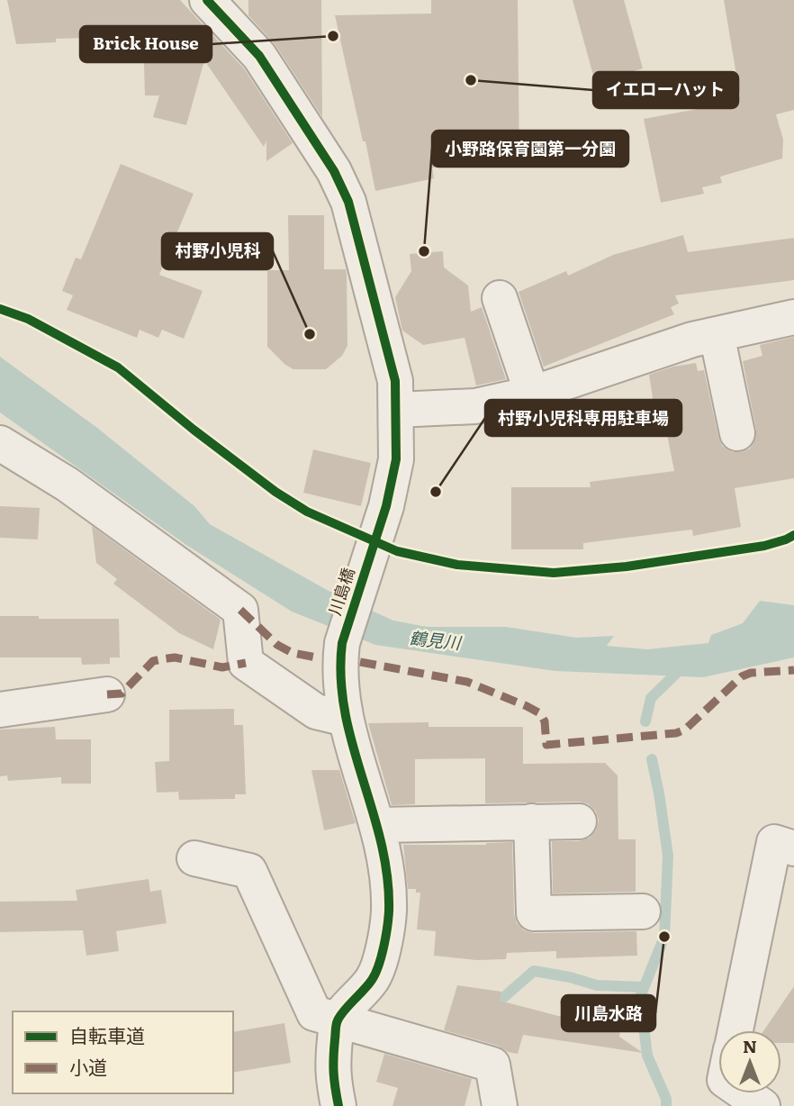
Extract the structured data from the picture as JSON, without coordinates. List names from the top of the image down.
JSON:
{
  "streets": {
    "street": ["川島橋"]
  },
  "water": ["鶴見川"],
  "places": [
    "Brick House",
    "イエローハット",
    "小野路保育園第一分園",
    "村野小児科",
    "村野小児科専用駐車場",
    "川島水路"
  ],
  "legend": ["自転車道", "小道"],
  "north": "top"
}
